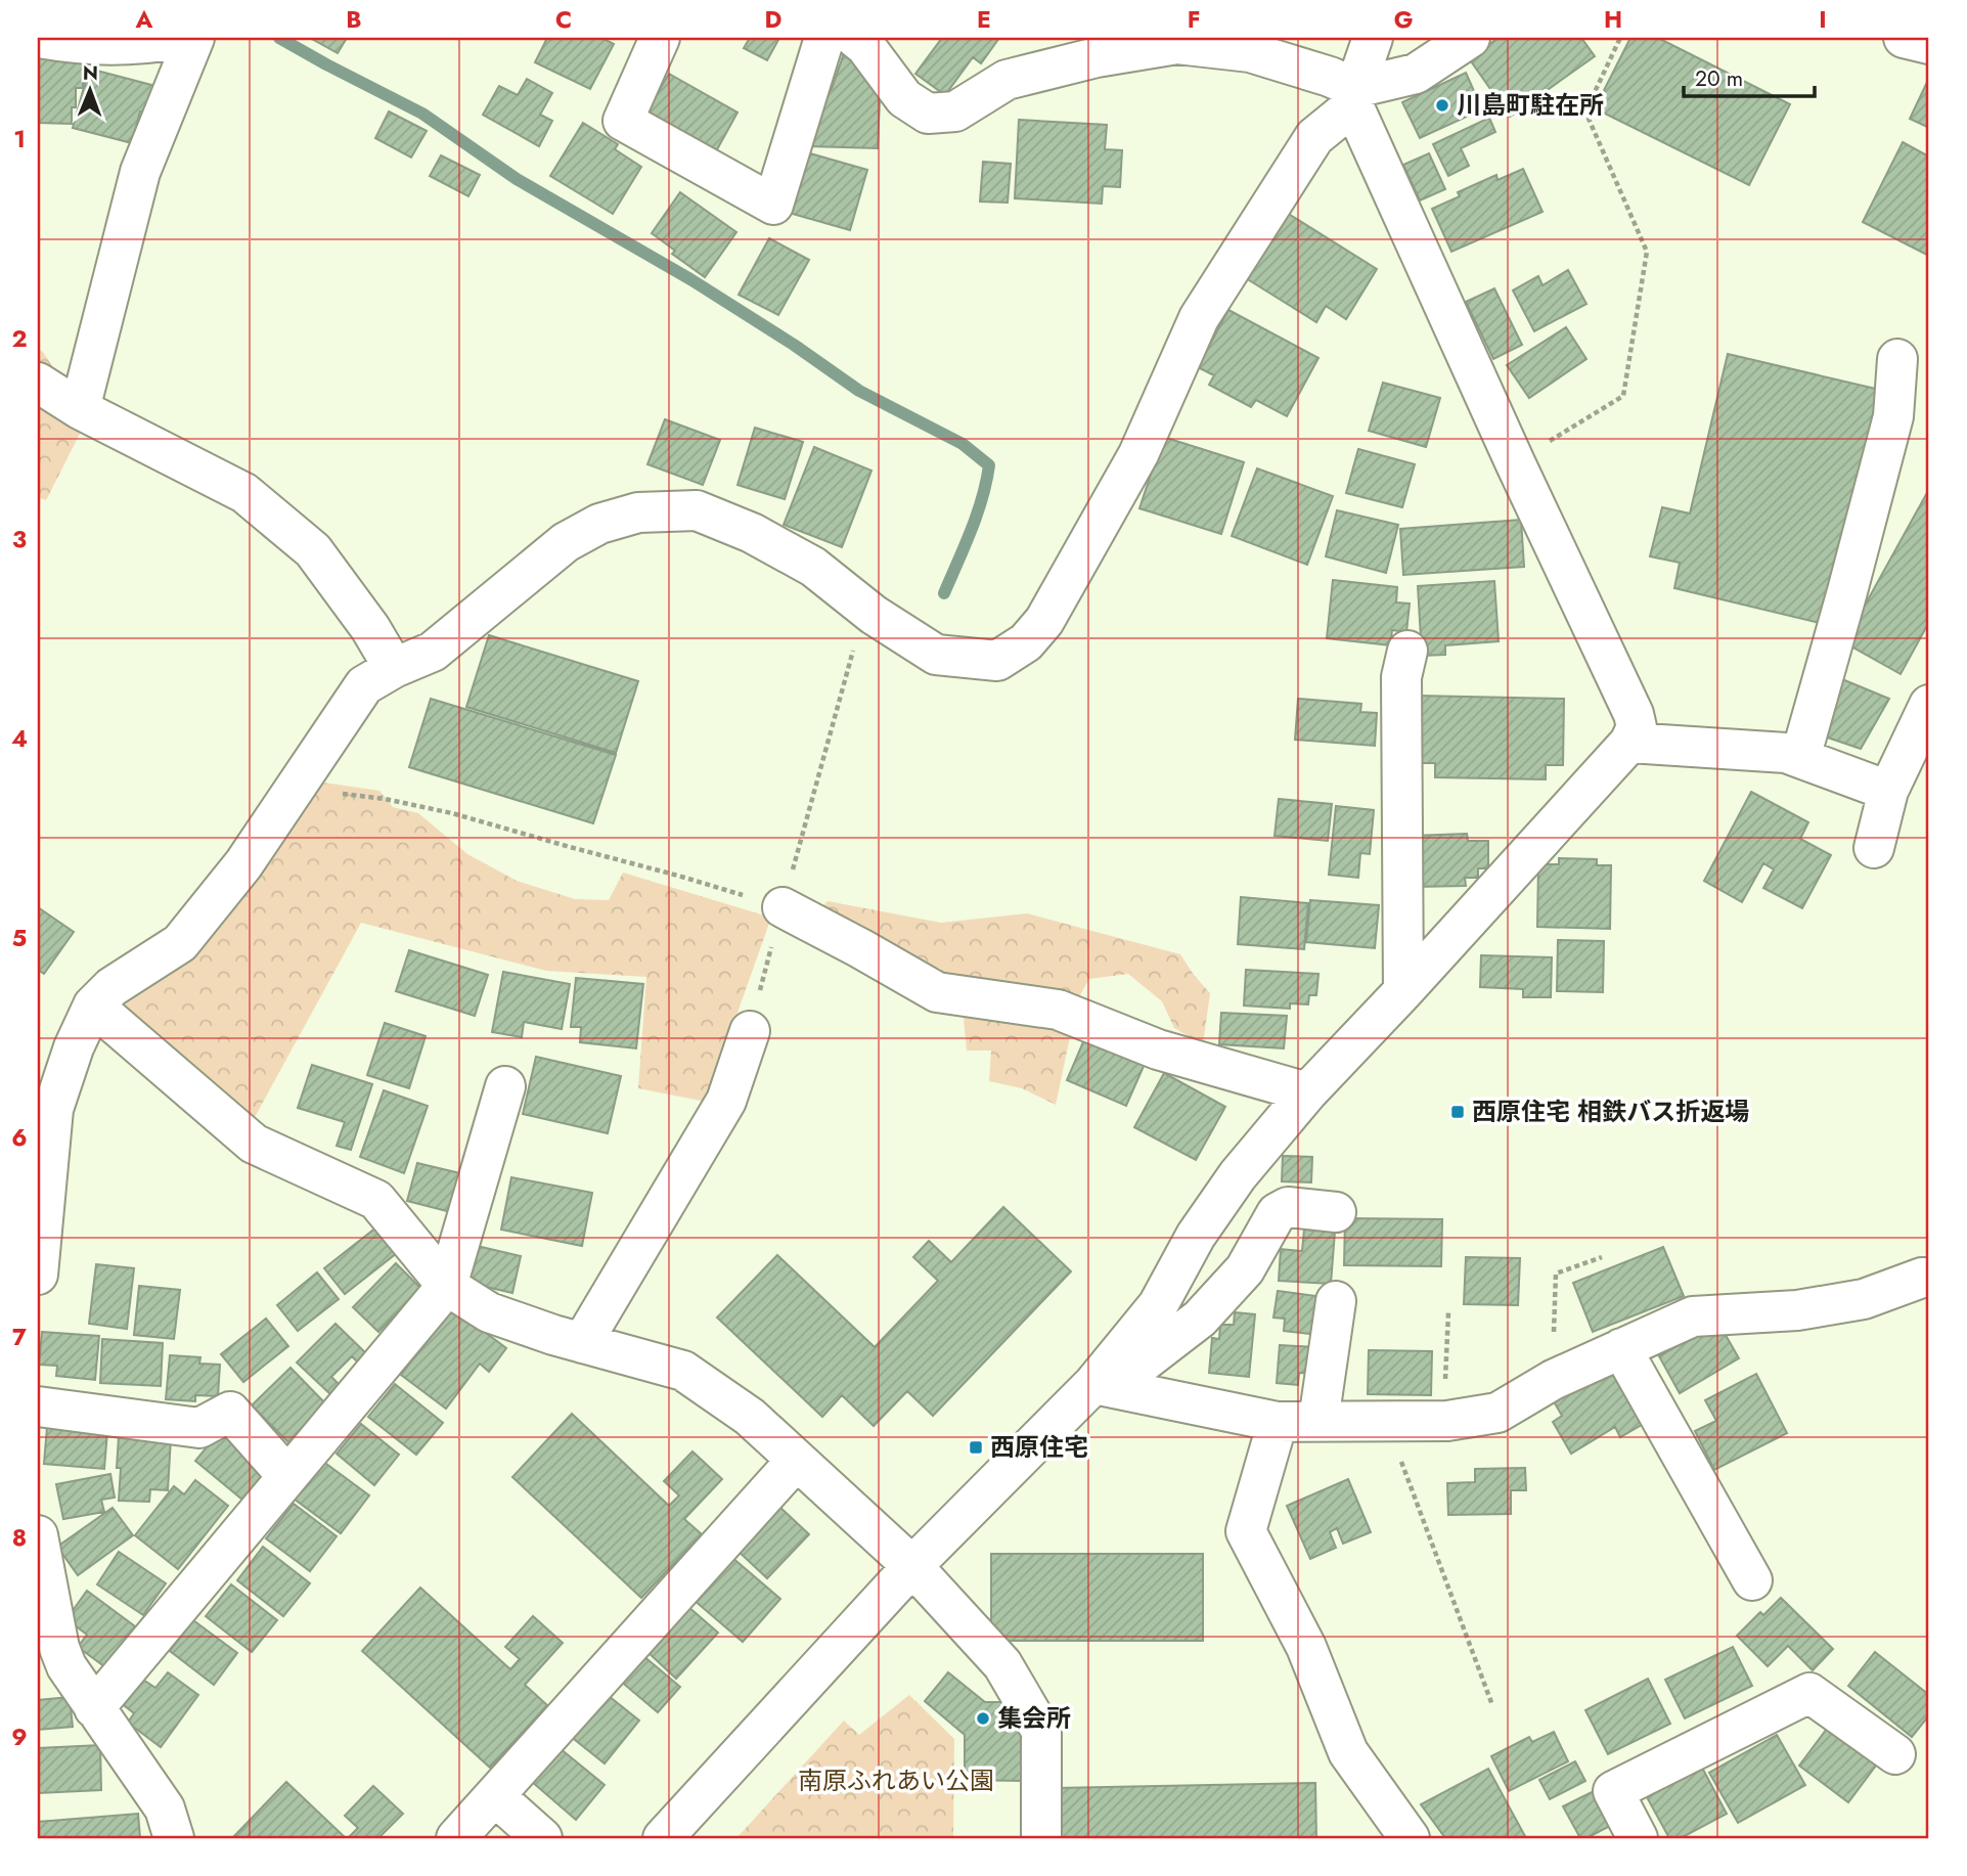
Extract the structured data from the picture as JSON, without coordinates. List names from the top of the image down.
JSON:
{
  "parks": ["南原ふれあい公園"],
  "places": {
    "other": ["川島町駐在所", "集会所"],
    "transit": ["西原住宅 相鉄バス折返場", "西原住宅"]
  },
  "scale_bar": "20 m",
  "north": "top",
  "grid": {
    "columns": [
      "A",
      "B",
      "C",
      "D",
      "E",
      "F",
      "G",
      "H",
      "I"
    ],
    "rows": [
      "1",
      "2",
      "3",
      "4",
      "5",
      "6",
      "7",
      "8",
      "9"
    ]
  }
}
